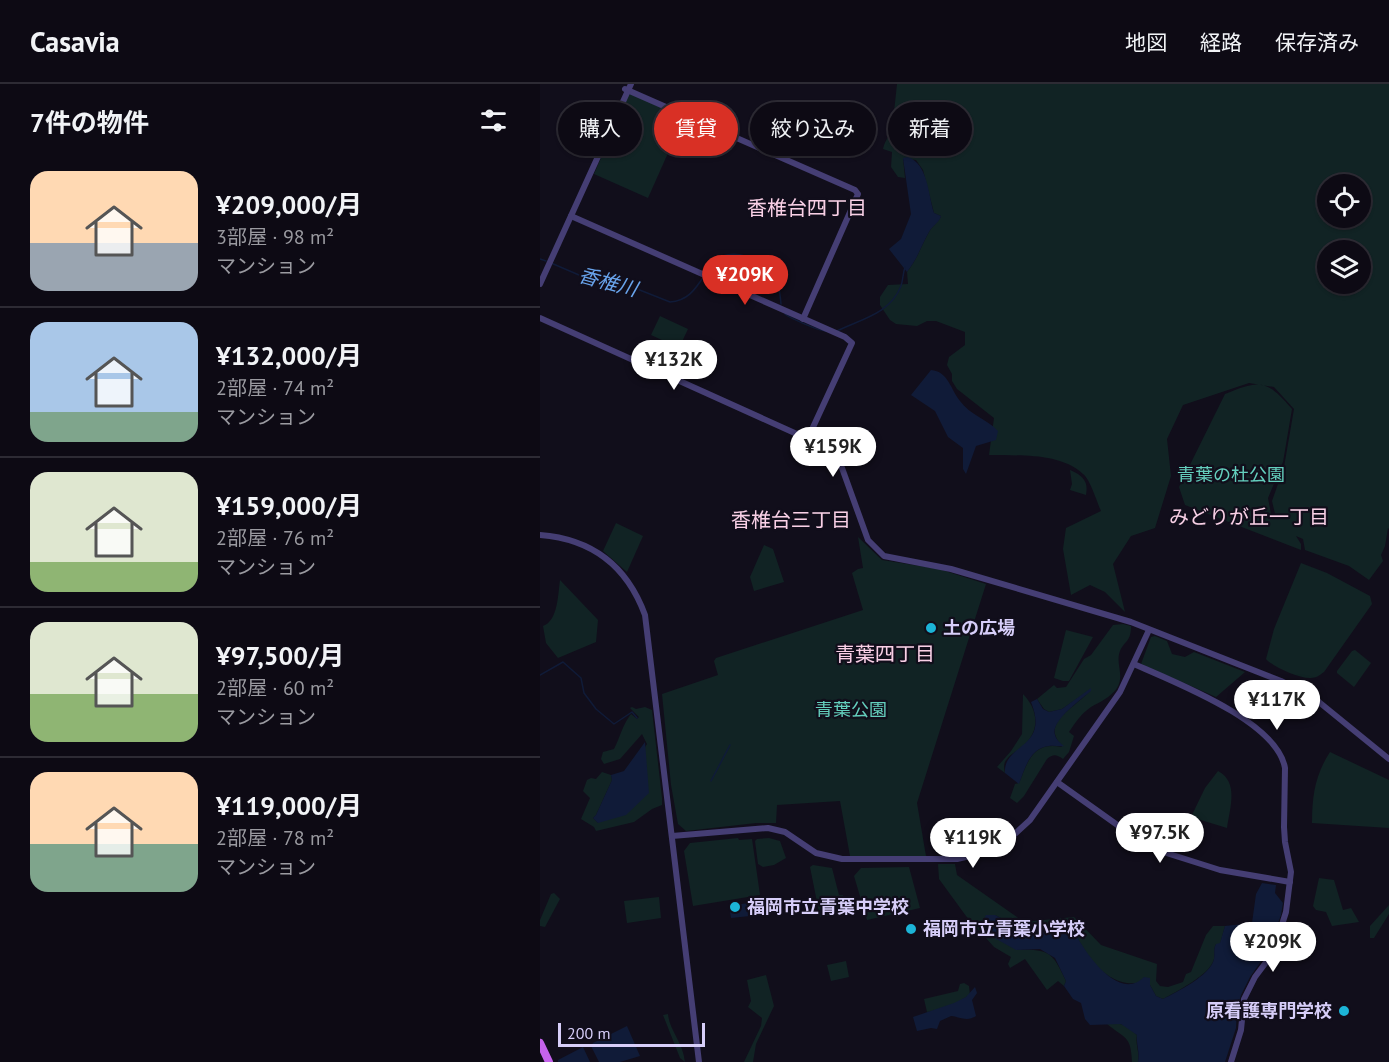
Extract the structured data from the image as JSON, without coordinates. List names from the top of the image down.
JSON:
{
  "districts": [
    "香椎台四丁目",
    "みどりが丘一丁目",
    "香椎台三丁目",
    "青葉四丁目"
  ],
  "water": ["香椎川"],
  "parks": ["青葉の杜公園", "青葉公園"],
  "places": [
    "土の広場",
    "福岡市立青葉中学校",
    "福岡市立青葉小学校",
    "原看護専門学校"
  ],
  "scale_bar": "200 m",
  "page": {
    "header": "Casavia",
    "nav": ["地図", "経路", "保存済み"],
    "heading": "7件の物件",
    "chip": [
      "購入",
      "賃貸",
      "絞り込み",
      "新着"
    ],
    "list": [
      {
        "name": "¥209,000/月",
        "note": "3部屋 · 98 m² · マンション"
      },
      {
        "name": "¥132,000/月",
        "note": "2部屋 · 74 m² · マンション"
      },
      {
        "name": "¥159,000/月",
        "note": "2部屋 · 76 m² · マンション"
      },
      {
        "name": "¥97,500/月",
        "note": "2部屋 · 60 m² · マンション"
      },
      {
        "name": "¥119,000/月",
        "note": "2部屋 · 78 m² · マンション"
      }
    ],
    "price": [
      "¥209K",
      "¥132K",
      "¥159K",
      "¥117K",
      "¥97.5K",
      "¥119K",
      "¥209K"
    ],
    "scale": "200 m"
  }
}
